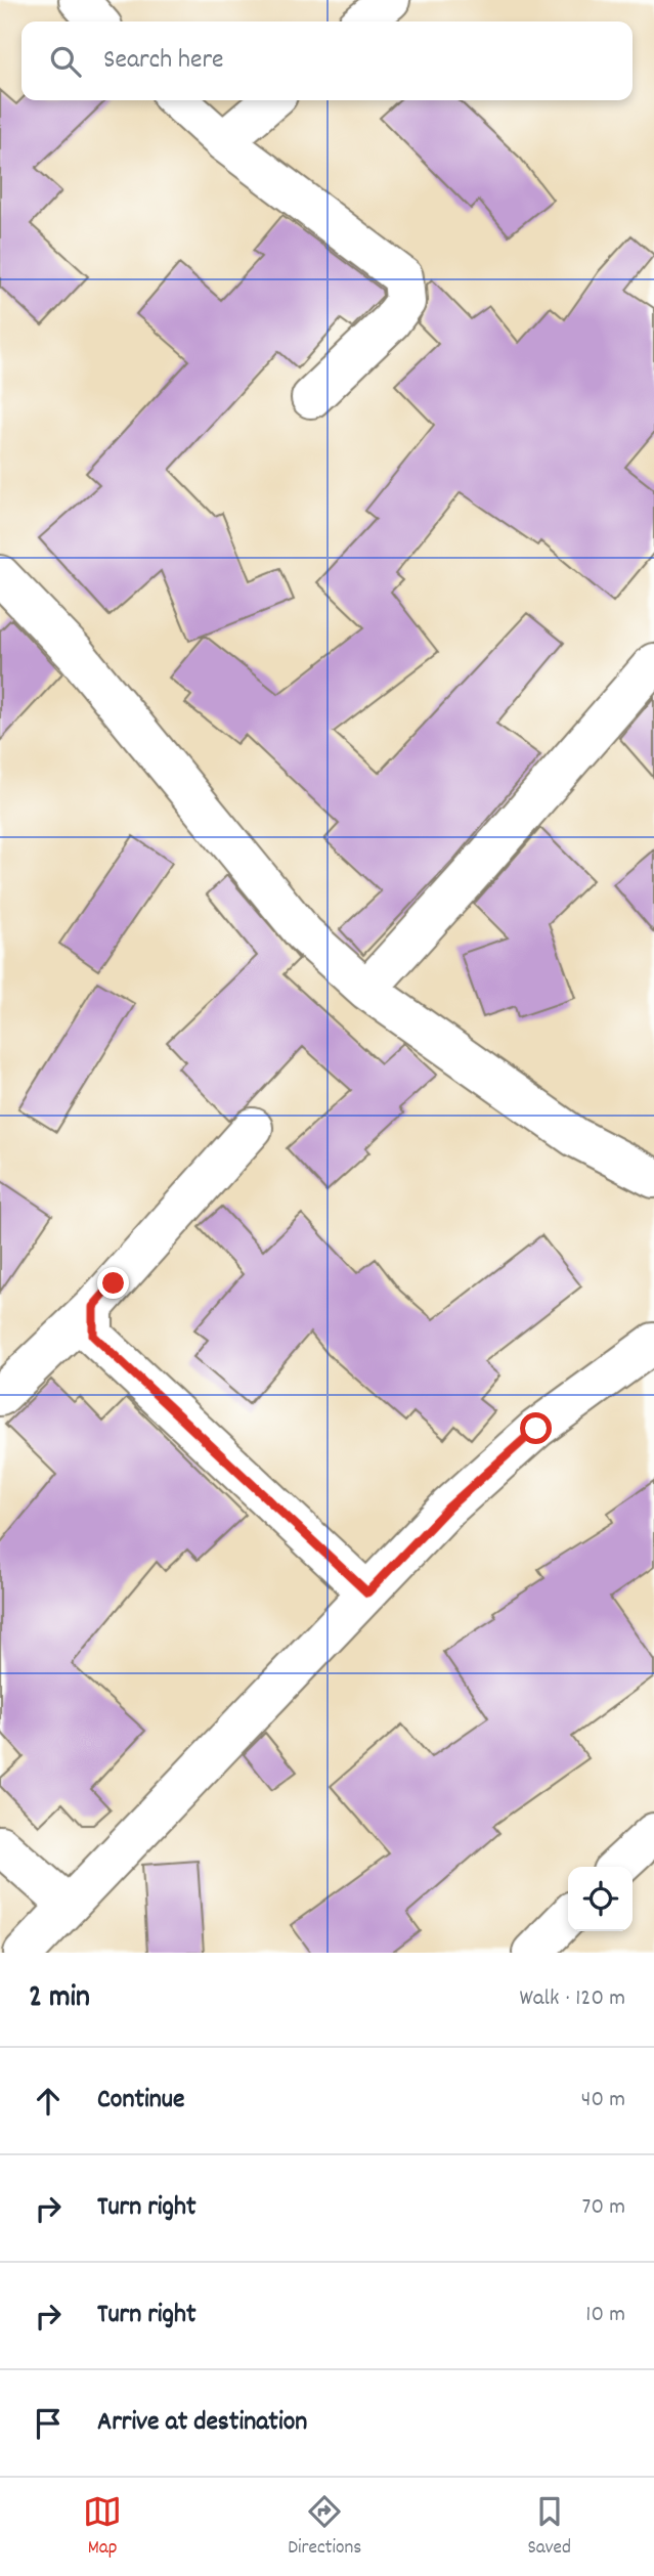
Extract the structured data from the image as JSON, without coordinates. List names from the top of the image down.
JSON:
{
  "page": {
    "search": "Search here",
    "heading": ["2 min", "Walk · 120 m"],
    "list": [
      ["Continue", "40 m"],
      ["Turn right", "70 m"],
      ["Turn right", "10 m"],
      "Arrive at destination"
    ],
    "nav": ["Map", "Directions", "Saved"]
  }
}
